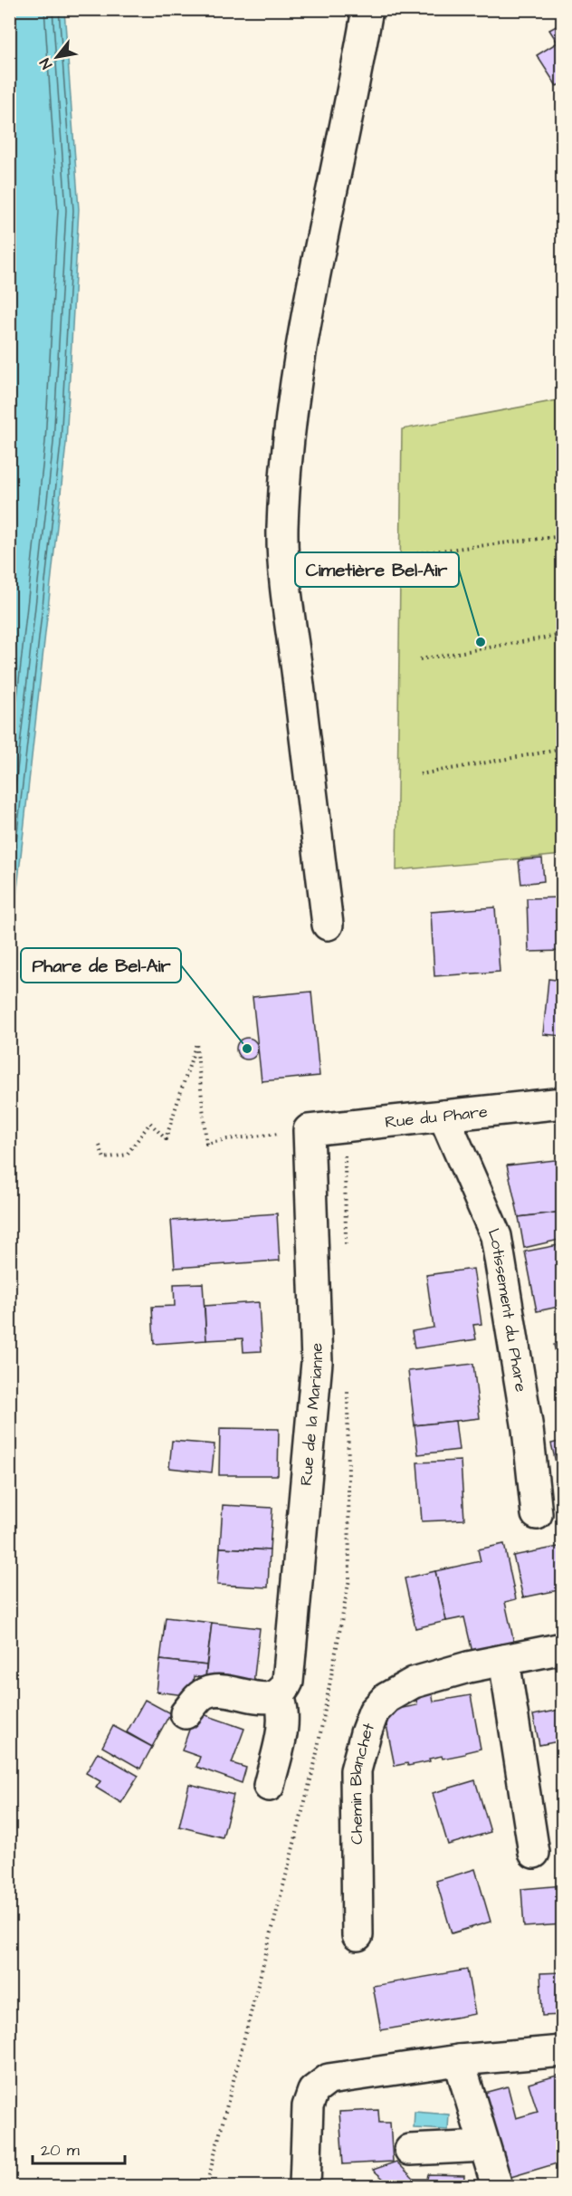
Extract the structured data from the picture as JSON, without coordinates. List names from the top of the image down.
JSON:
{
  "streets": {
    "street": [
      "Rue du Phare",
      "Lotissement du Phare",
      "Rue de la Marianne",
      "Chemin Blanchet"
    ]
  },
  "crossings": [
    ["Rue du Phare", "Lotissement du Phare"],
    ["Rue du Phare", "Rue de la Marianne"]
  ],
  "places": ["Cimetière Bel-Air", "Phare de Bel-Air"],
  "scale_bar": "20 m",
  "north": "bottom left"
}
